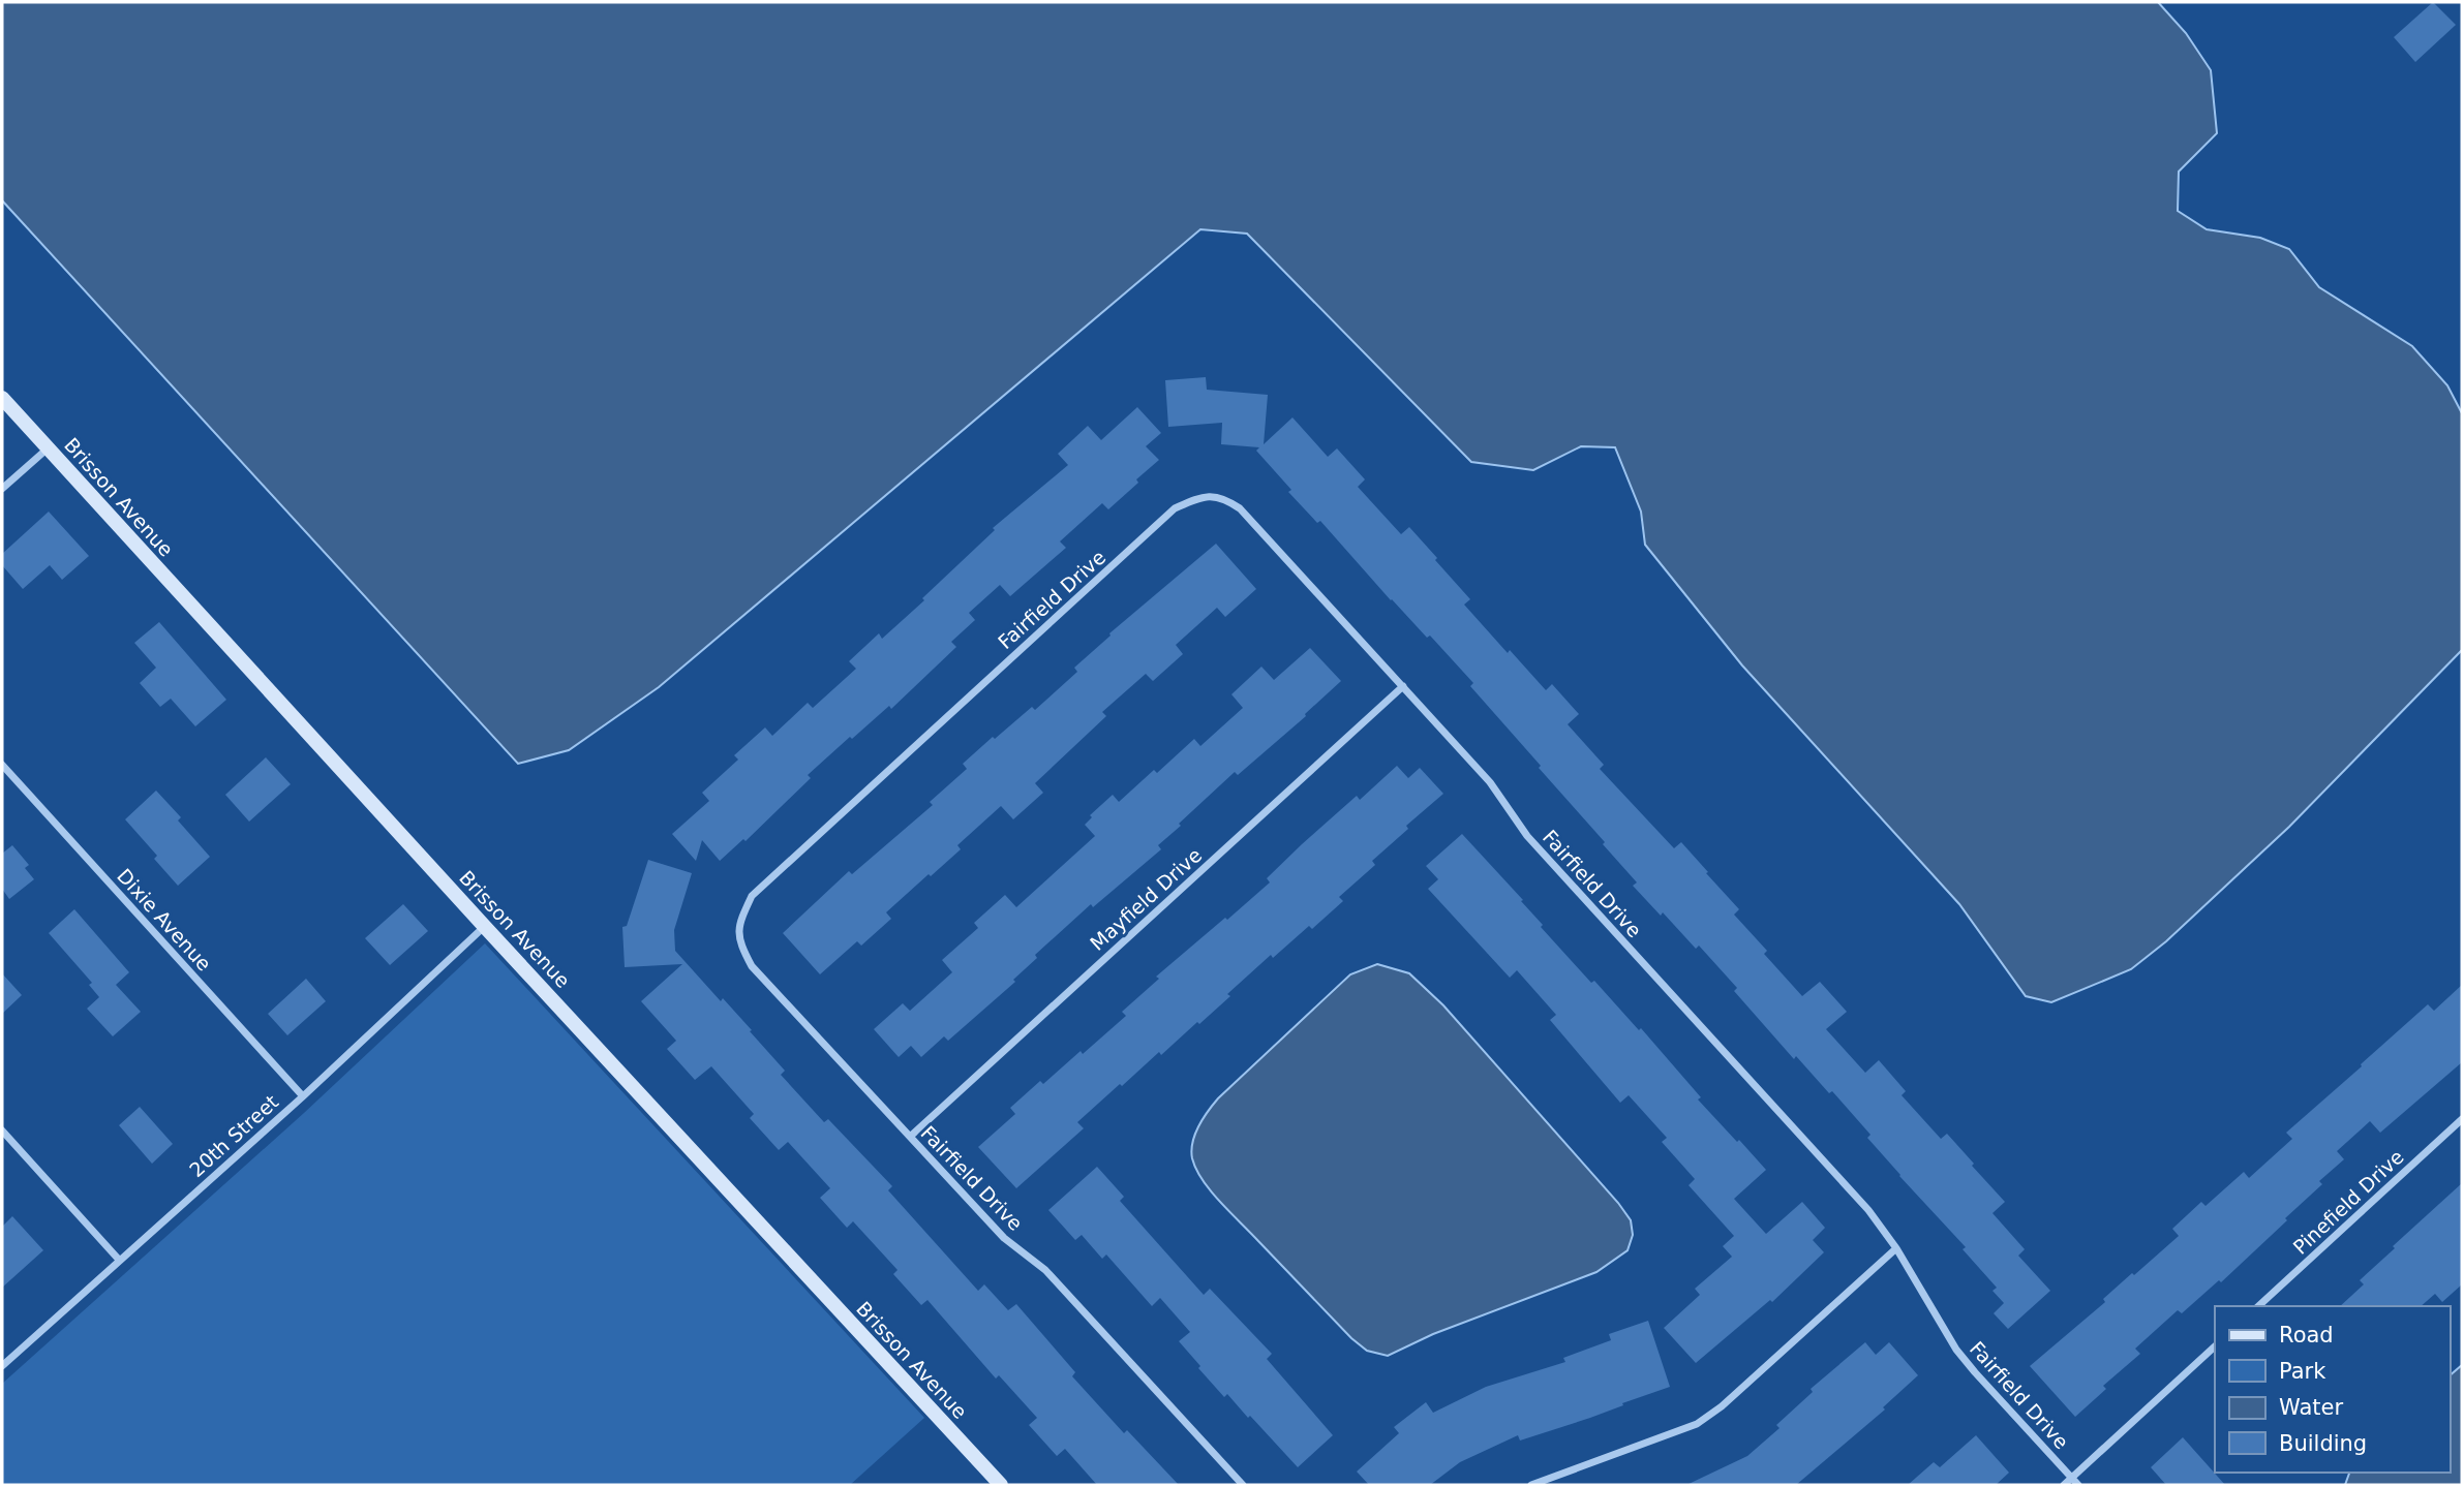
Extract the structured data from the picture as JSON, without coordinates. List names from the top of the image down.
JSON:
{
  "streets": {
    "street": [
      "Brisson Avenue",
      "Fairfield Drive",
      "Mayfield Drive",
      "Dixie Avenue",
      "20th Street",
      "Pinefield Drive"
    ]
  },
  "crossings": [
    ["Brisson Avenue", "20th Street"],
    ["Fairfield Drive", "Mayfield Drive"],
    ["Dixie Avenue", "20th Street"]
  ],
  "legend": [
    "Road",
    "Park",
    "Water",
    "Building"
  ]
}
